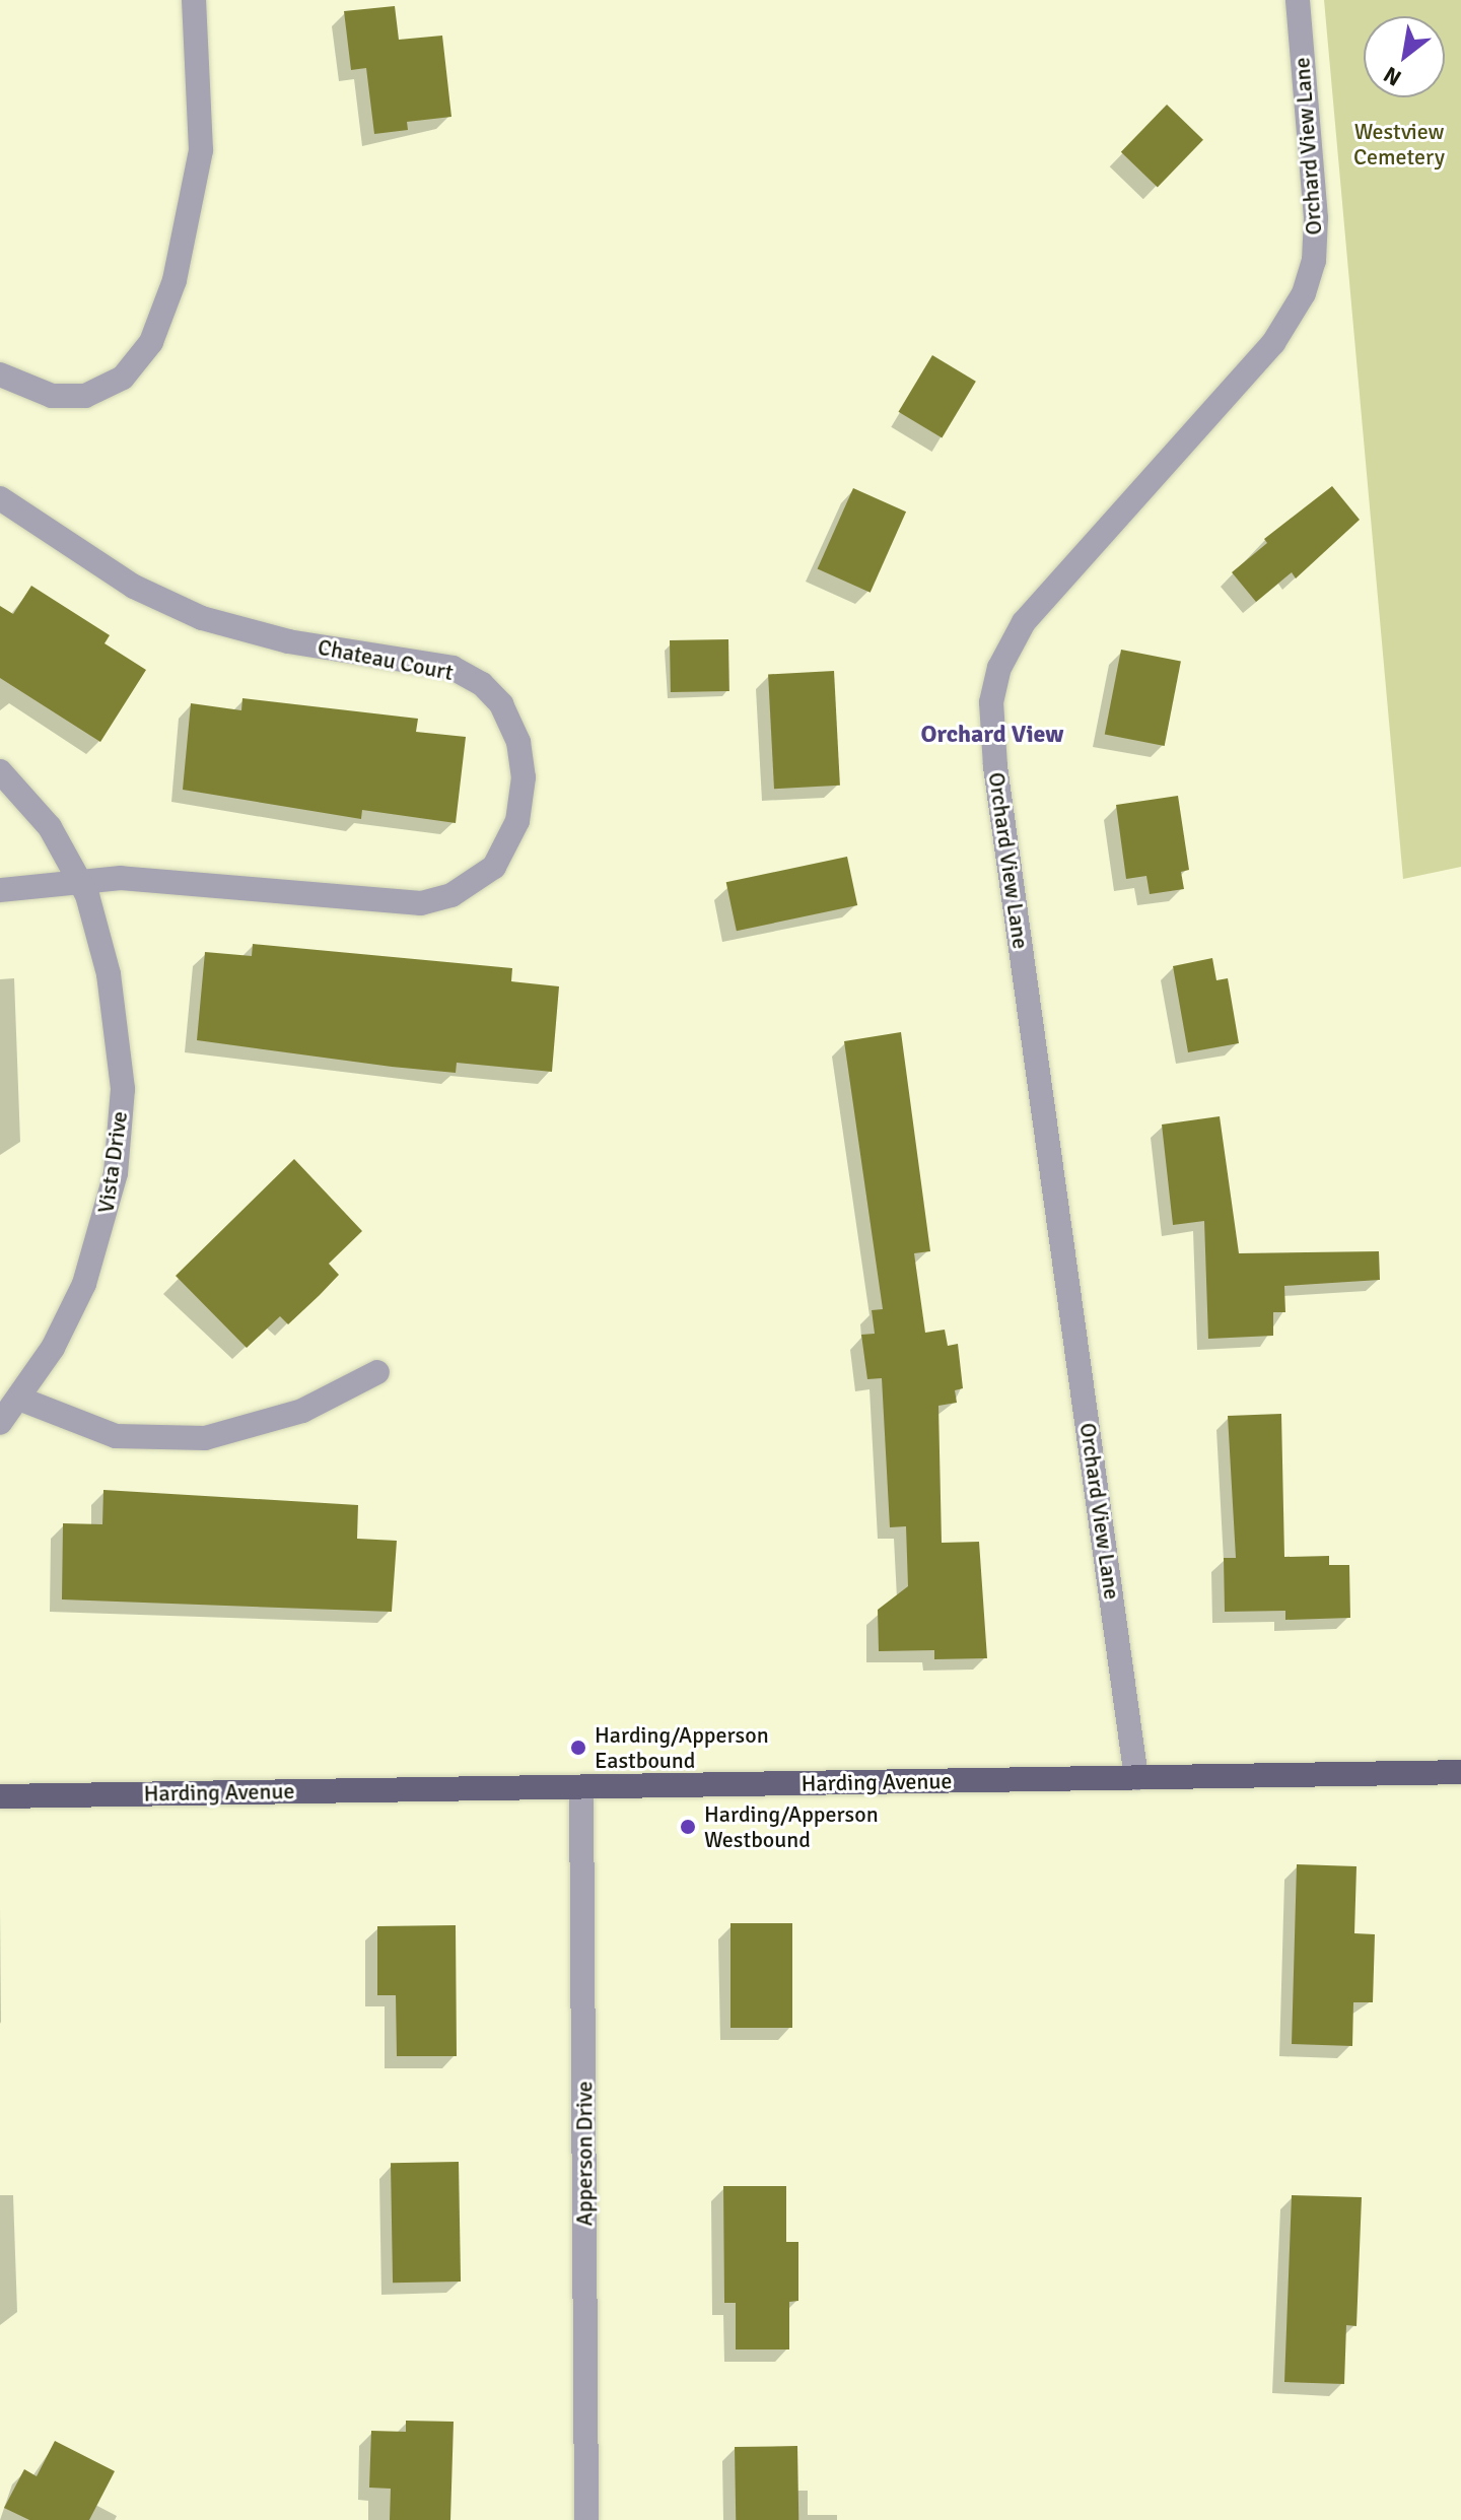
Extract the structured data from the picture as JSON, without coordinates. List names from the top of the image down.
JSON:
{
  "streets": {
    "main road": ["Harding Avenue"],
    "street": [
      "Orchard View Lane",
      "Chateau Court",
      "Vista Drive",
      "Apperson Drive"
    ]
  },
  "crossings": [
    ["Orchard View Lane", "Harding Avenue"],
    ["Chateau Court", "Vista Drive"],
    ["Harding Avenue", "Apperson Drive"]
  ],
  "districts": ["Orchard View"],
  "parks": ["Westview Cemetery"],
  "places": ["Harding/Apperson Eastbound", "Harding/Apperson Westbound"],
  "north": "bottom left"
}
